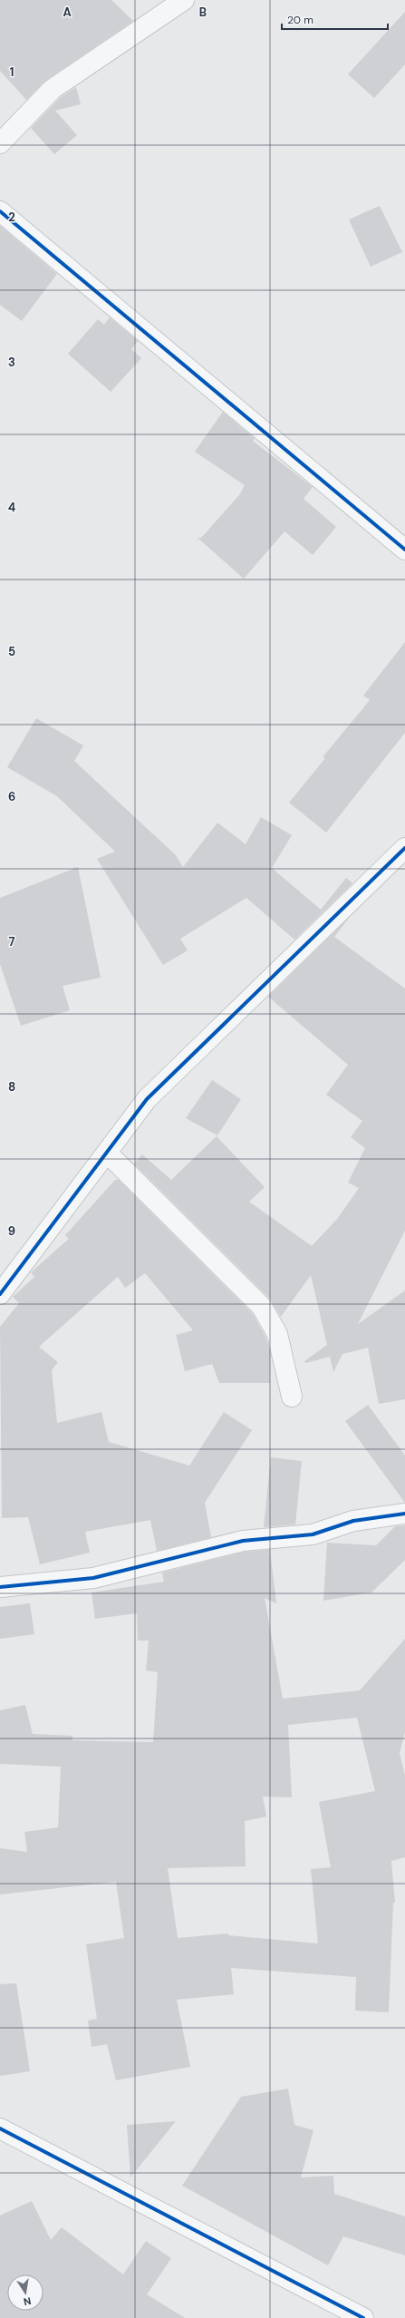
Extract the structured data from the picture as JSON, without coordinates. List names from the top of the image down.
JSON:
{
  "scale_bar": "20 m",
  "north": "bottom",
  "grid": {
    "columns": ["A", "B"],
    "rows": [
      "1",
      "2",
      "3",
      "4",
      "5",
      "6",
      "7",
      "8",
      "9"
    ]
  }
}
